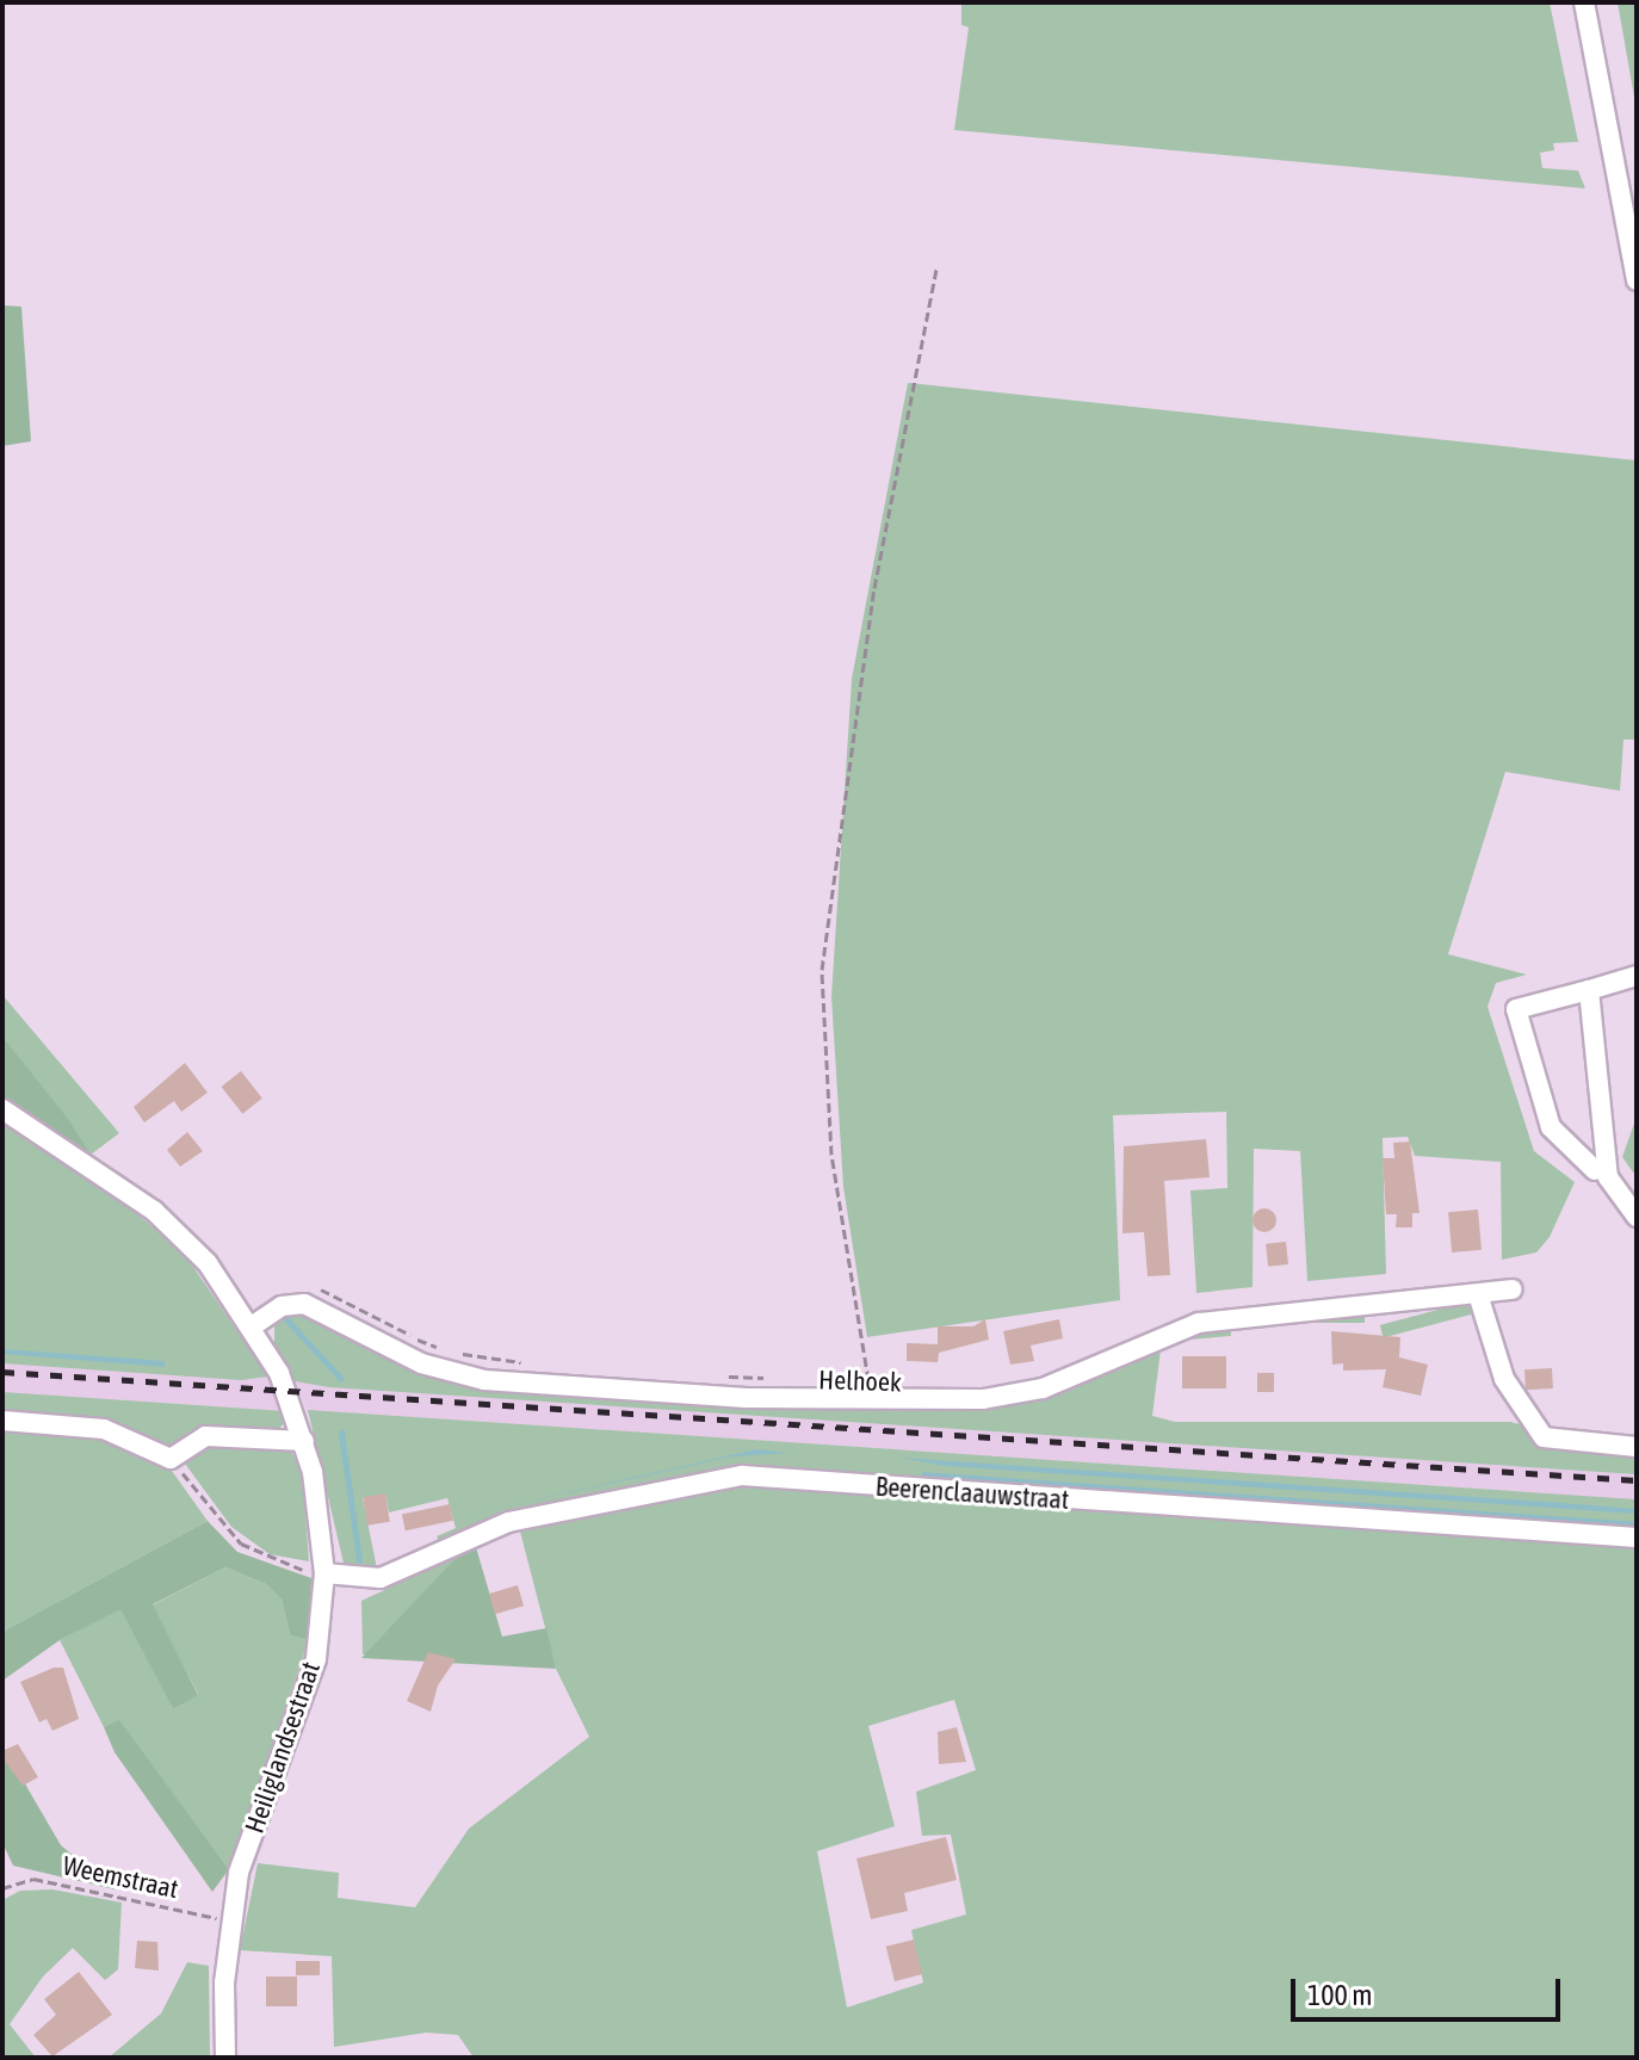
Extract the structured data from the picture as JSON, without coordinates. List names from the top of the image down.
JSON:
{
  "streets": {
    "street": ["Helhoek", "Beerenclaauwstraat", "Heiliglandsestraat"],
    "path": ["Weemstraat"]
  },
  "crossings": [
    ["Helhoek", "Heiliglandsestraat"],
    ["Beerenclaauwstraat", "Heiliglandsestraat"],
    ["Heiliglandsestraat", "Weemstraat"]
  ],
  "scale_bar": "100 m"
}
